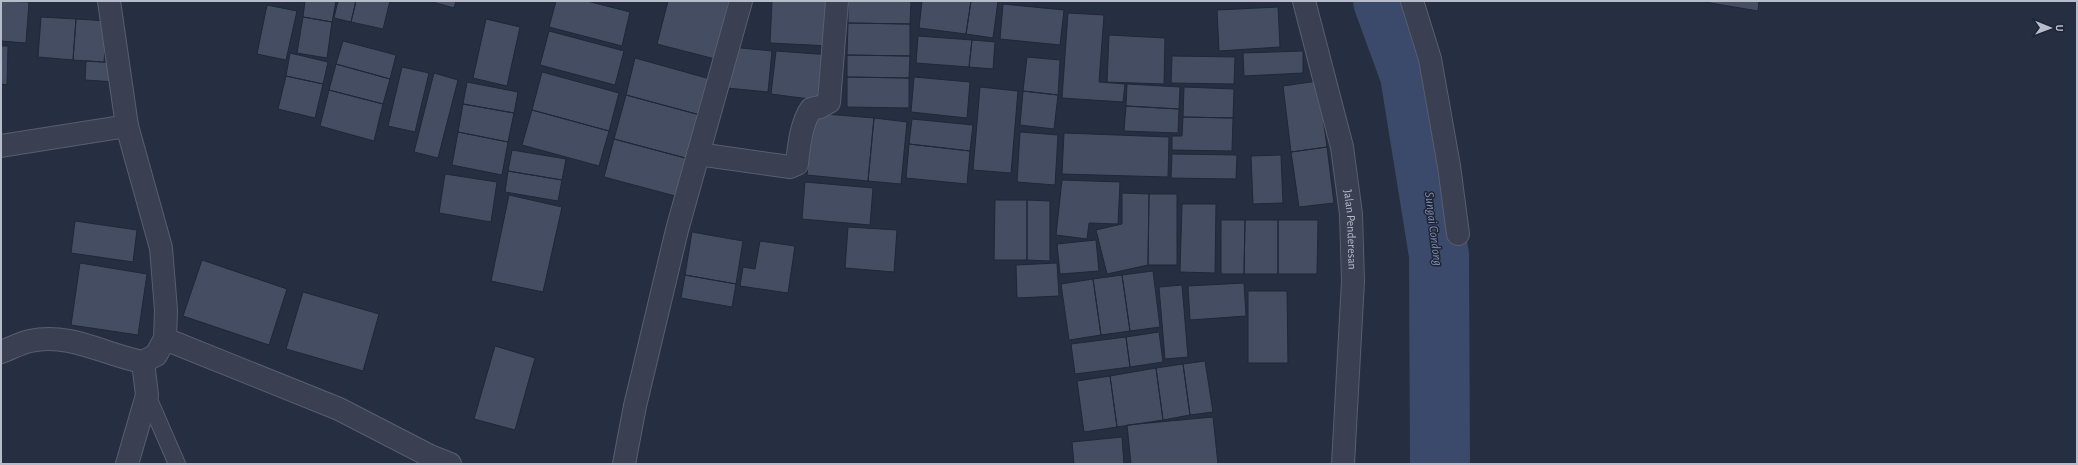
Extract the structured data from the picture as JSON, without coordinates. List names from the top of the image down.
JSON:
{
  "streets": {
    "street": ["Jalan Penderesan"]
  },
  "water": ["Sungai Condong"],
  "north": "right"
}
